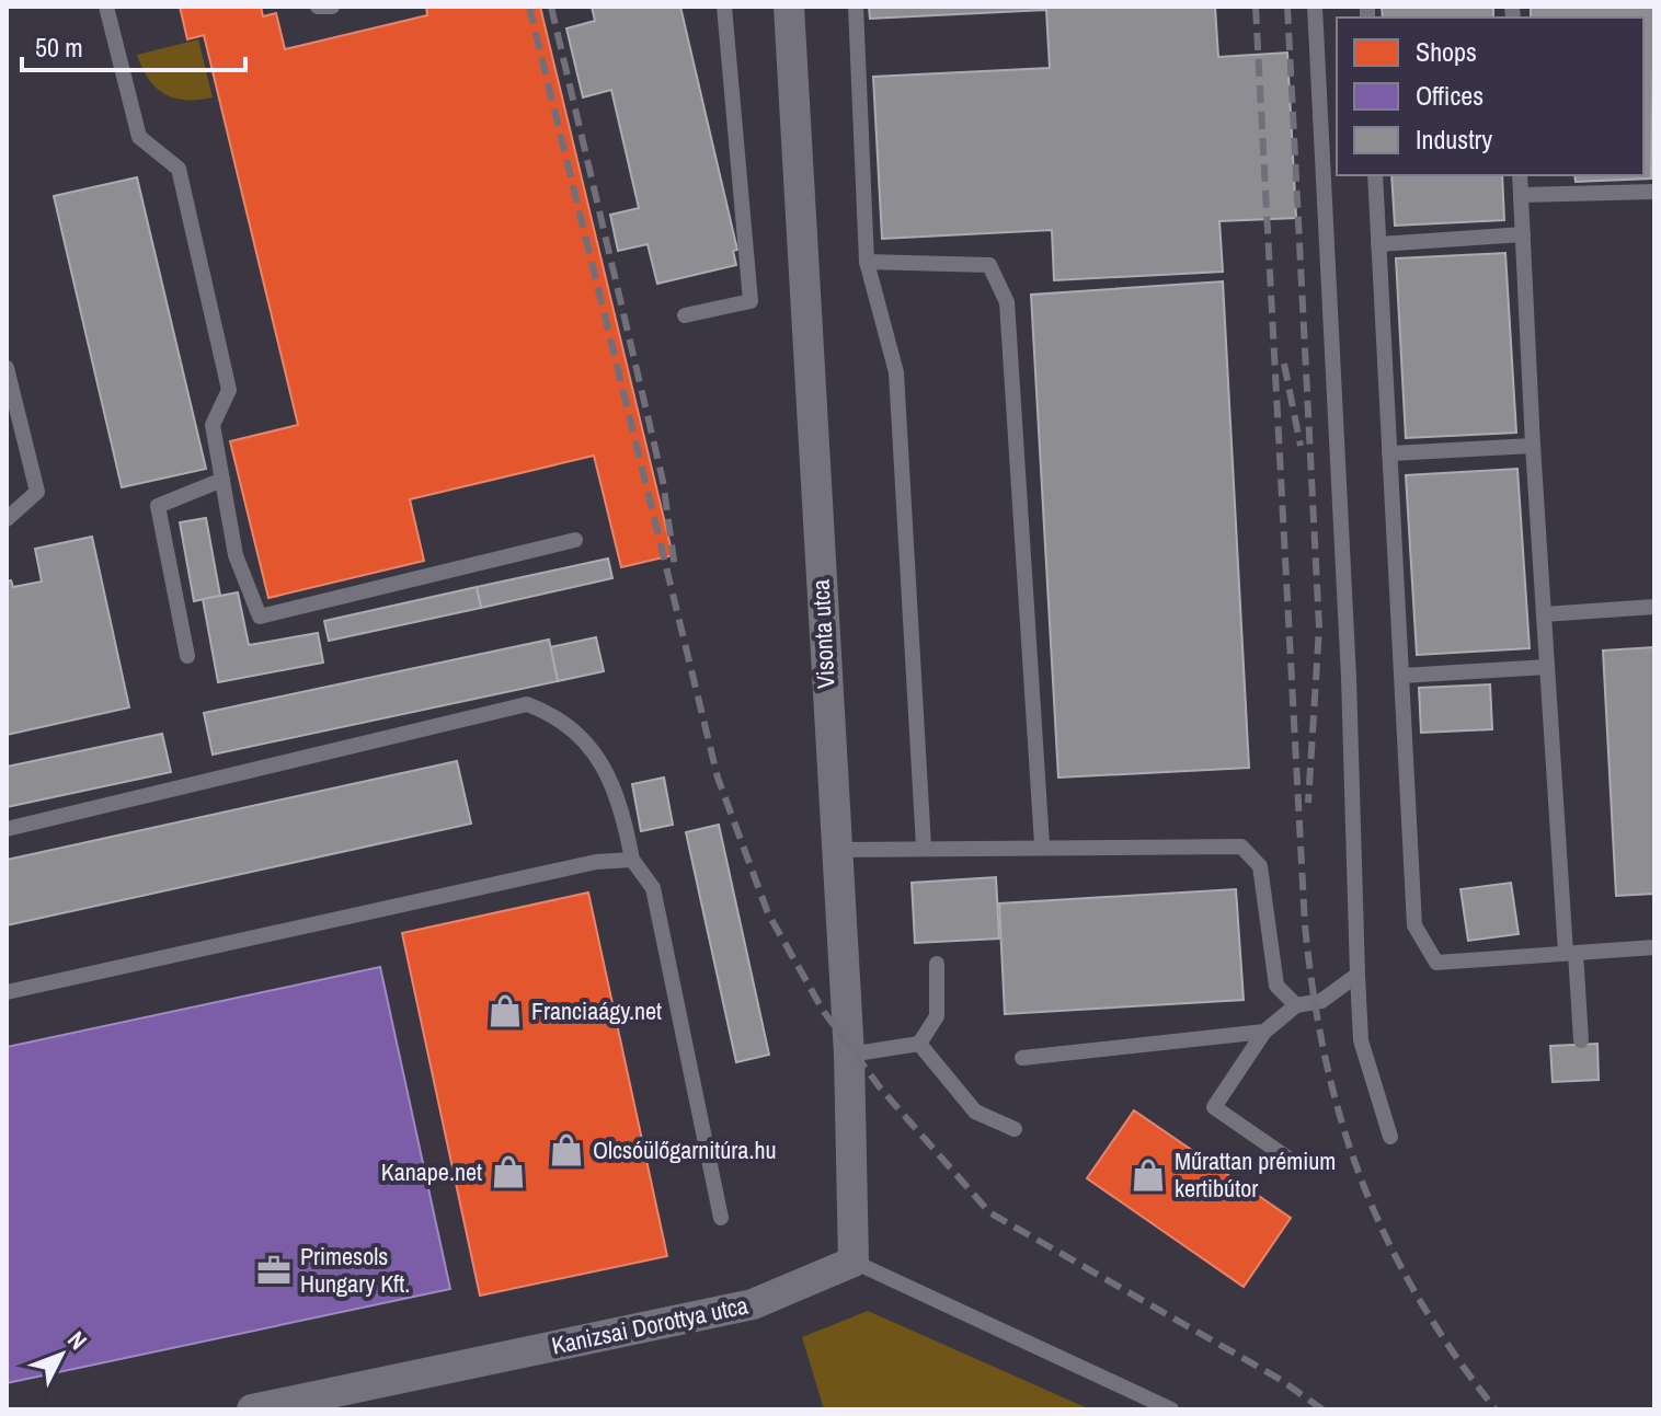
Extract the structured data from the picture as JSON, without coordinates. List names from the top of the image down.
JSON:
{
  "streets": {
    "street": ["Visonta utca", "Kanizsai Dorottya utca"]
  },
  "crossings": [
    ["Visonta utca", "Kanizsai Dorottya utca"]
  ],
  "places": {
    "shop": [
      "Franciaágy.net",
      "Olcsóülőgarnitúra.hu",
      "Kanape.net",
      "Műrattan prémium kertibútor"
    ],
    "office": ["Primesols Hungary Kft."]
  },
  "legend": ["Shops", "Offices", "Industry"],
  "scale_bar": "50 m",
  "north": "top right"
}
